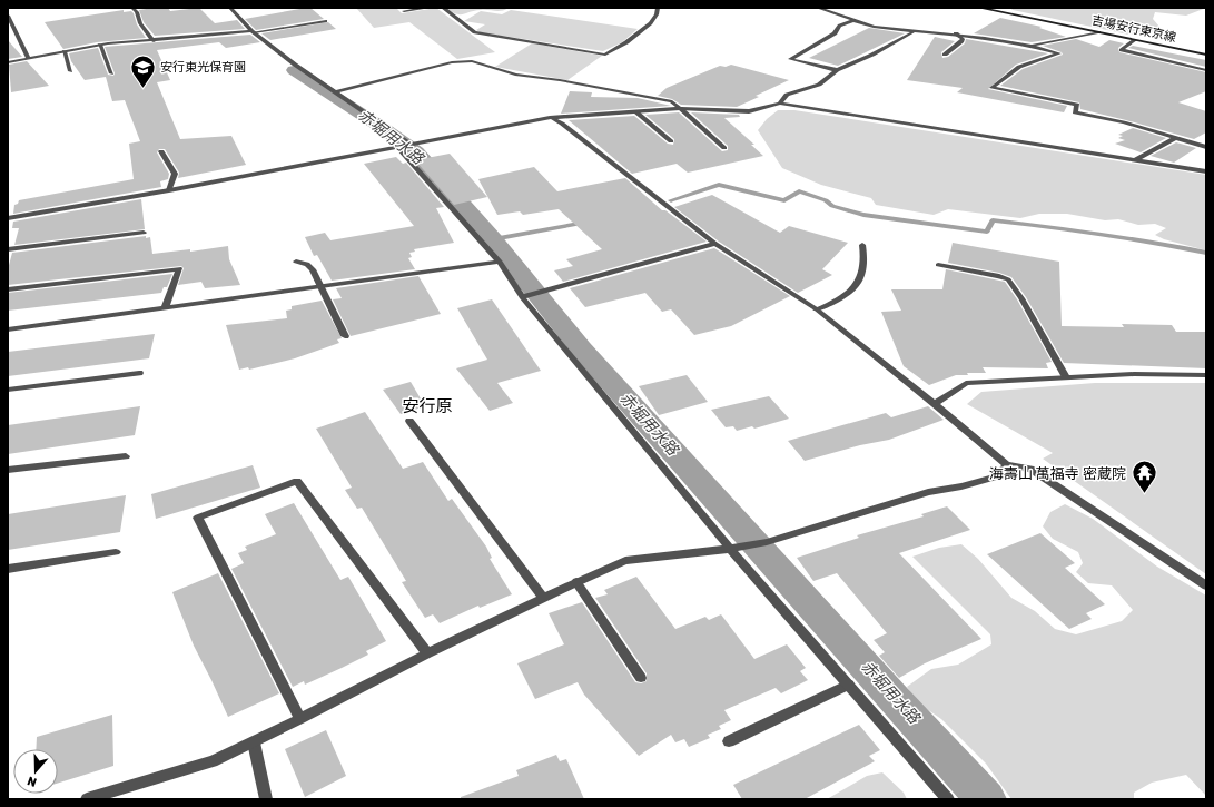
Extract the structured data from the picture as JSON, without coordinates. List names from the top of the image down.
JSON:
{
  "streets": {
    "main road": ["吉場安行東京線"]
  },
  "districts": ["安行原"],
  "water": ["赤堀用水路"],
  "places": {
    "school or university": ["安行東光保育園"],
    "temple": ["海壽山 萬福寺 密蔵院"]
  },
  "north": "bottom"
}
